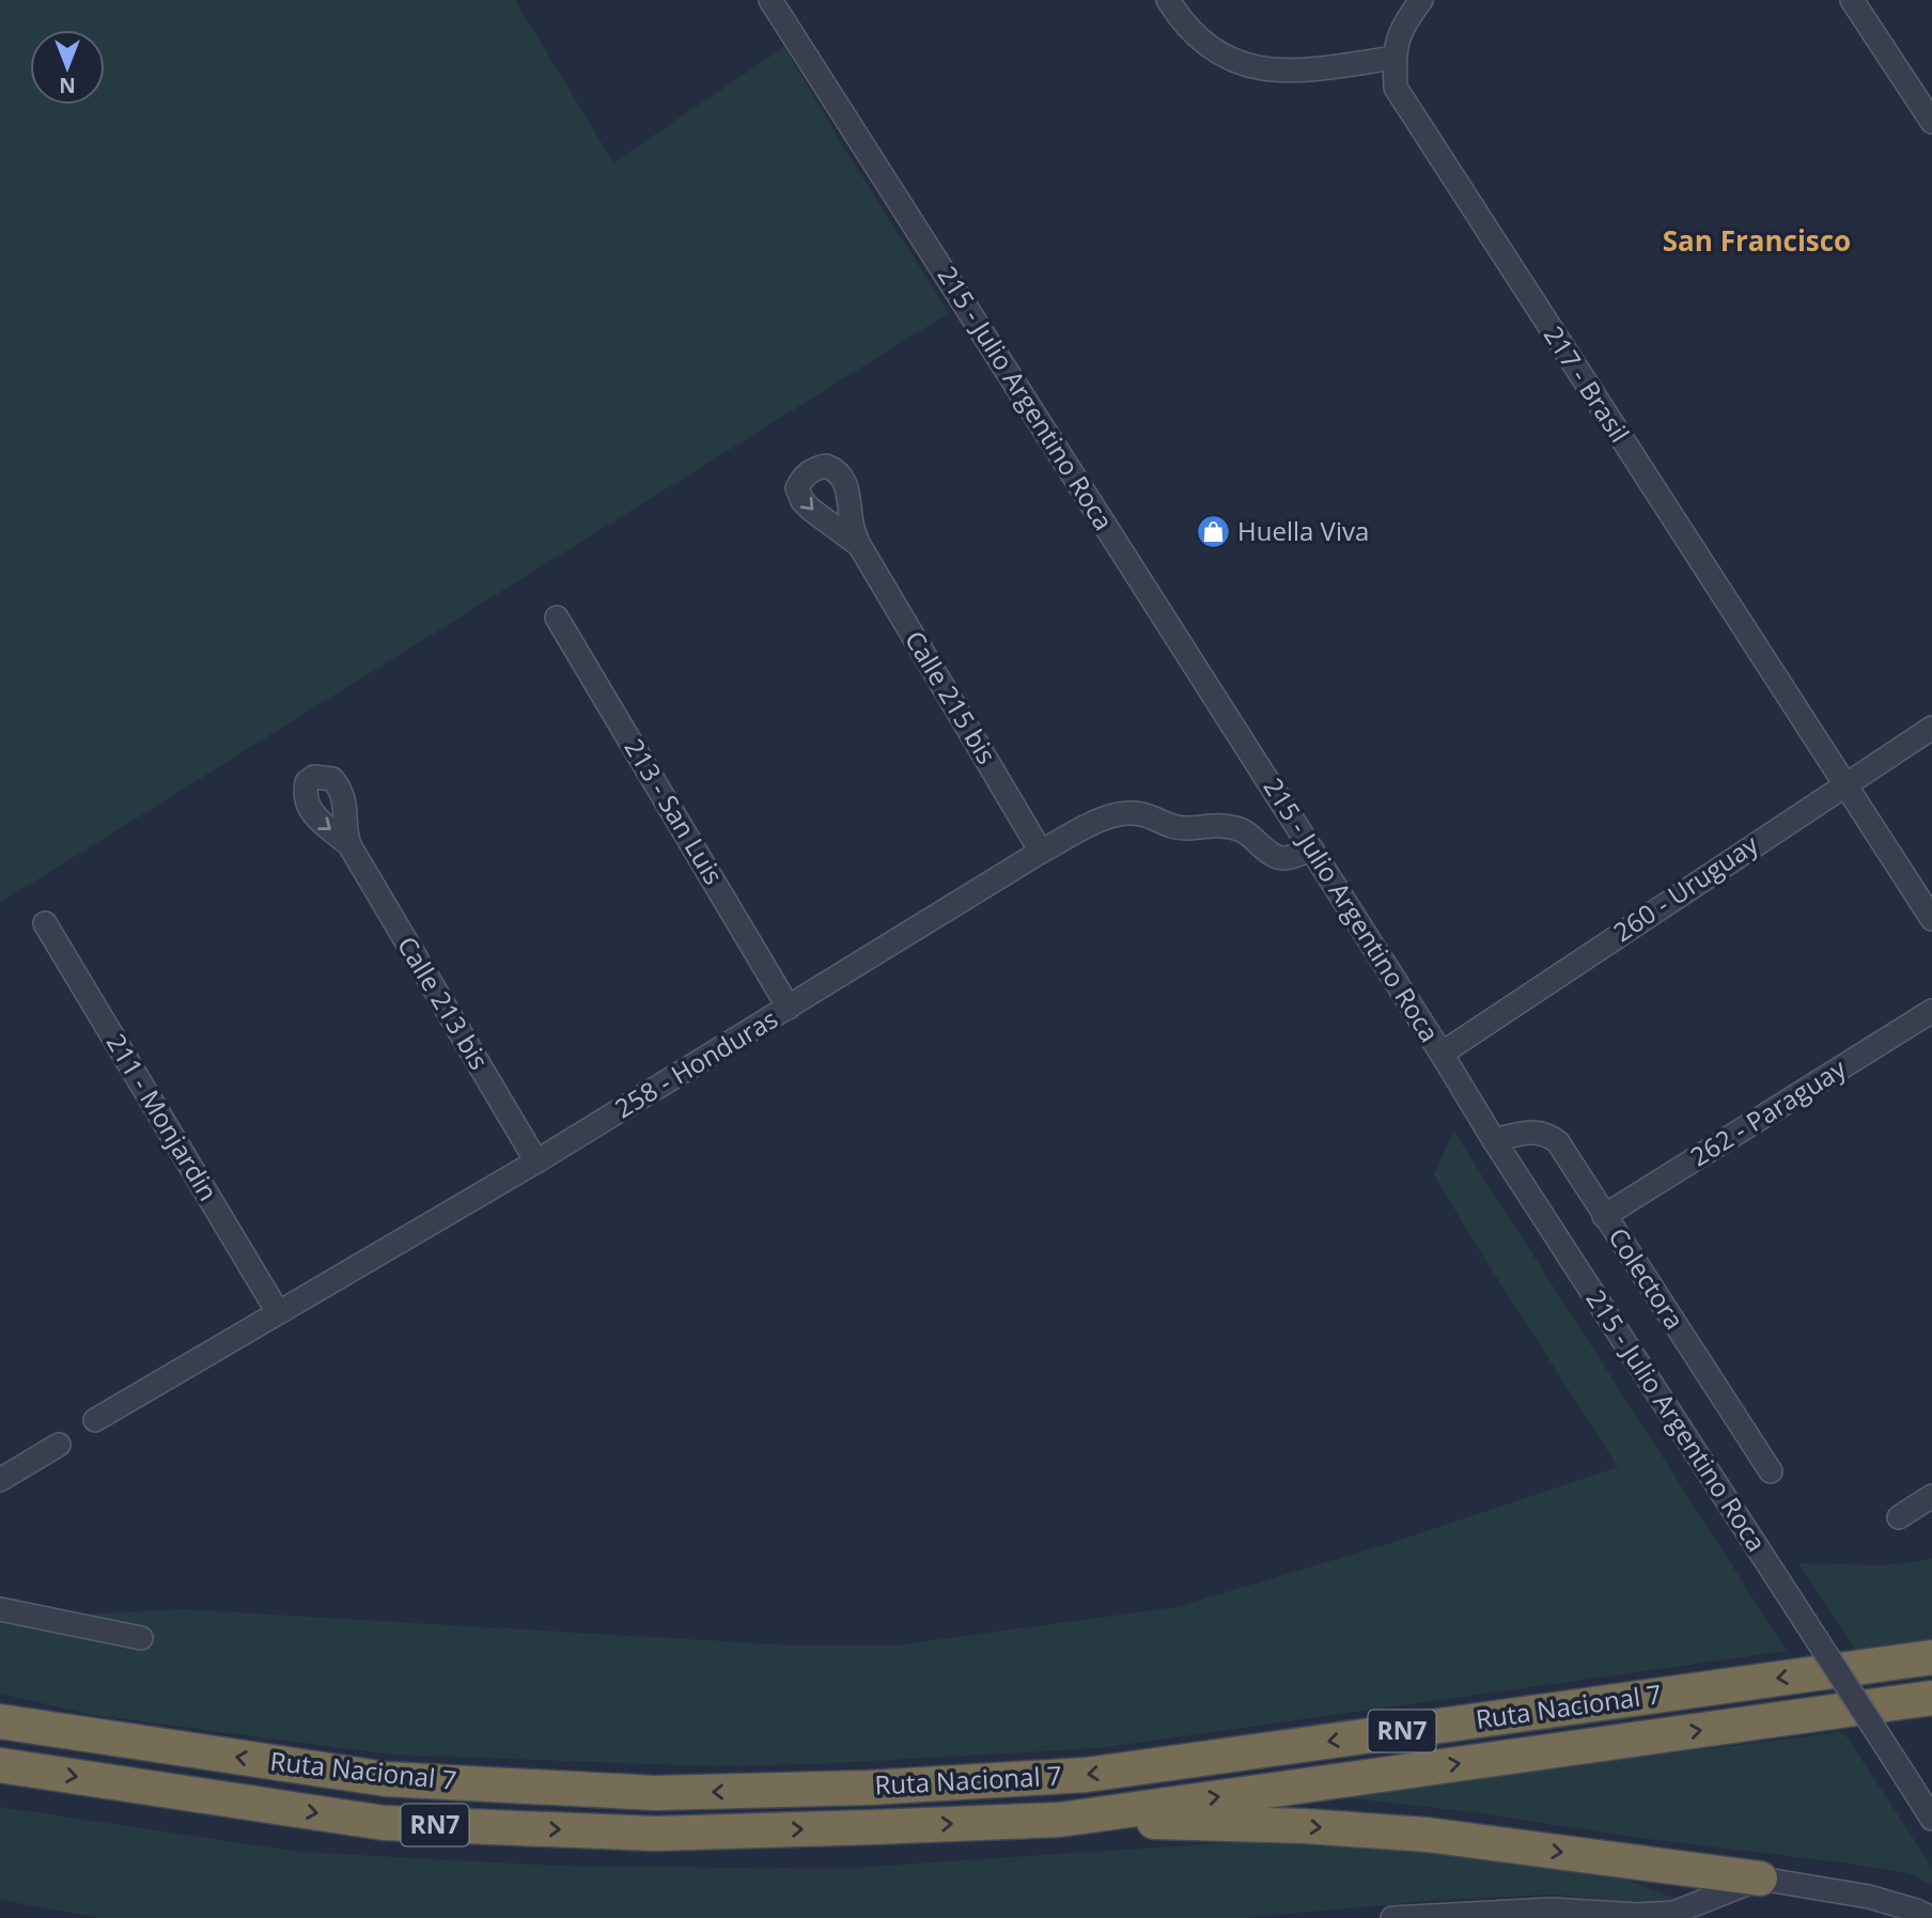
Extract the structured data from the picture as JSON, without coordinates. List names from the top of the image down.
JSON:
{
  "streets": {
    "highway": ["Ruta Nacional 7", "RN7"],
    "street": [
      "217 - Brasil",
      "215 - Julio Argentino Roca",
      "Calle 215 bis",
      "213 - San Luis",
      "260 - Uruguay",
      "Calle 213 bis",
      "258 - Honduras",
      "262 - Paraguay",
      "211 - Monjardin",
      "Colectora"
    ]
  },
  "crossings": [
    ["217 - Brasil", "260 - Uruguay"],
    ["215 - Julio Argentino Roca", "260 - Uruguay"],
    ["215 - Julio Argentino Roca", "258 - Honduras"],
    ["215 - Julio Argentino Roca", "Colectora"],
    ["Calle 215 bis", "258 - Honduras"],
    ["213 - San Luis", "258 - Honduras"],
    ["Calle 213 bis", "258 - Honduras"],
    ["258 - Honduras", "211 - Monjardin"],
    ["262 - Paraguay", "Colectora"]
  ],
  "districts": ["San Francisco"],
  "places": {
    "shop": ["Huella Viva"]
  },
  "north": "bottom"
}
